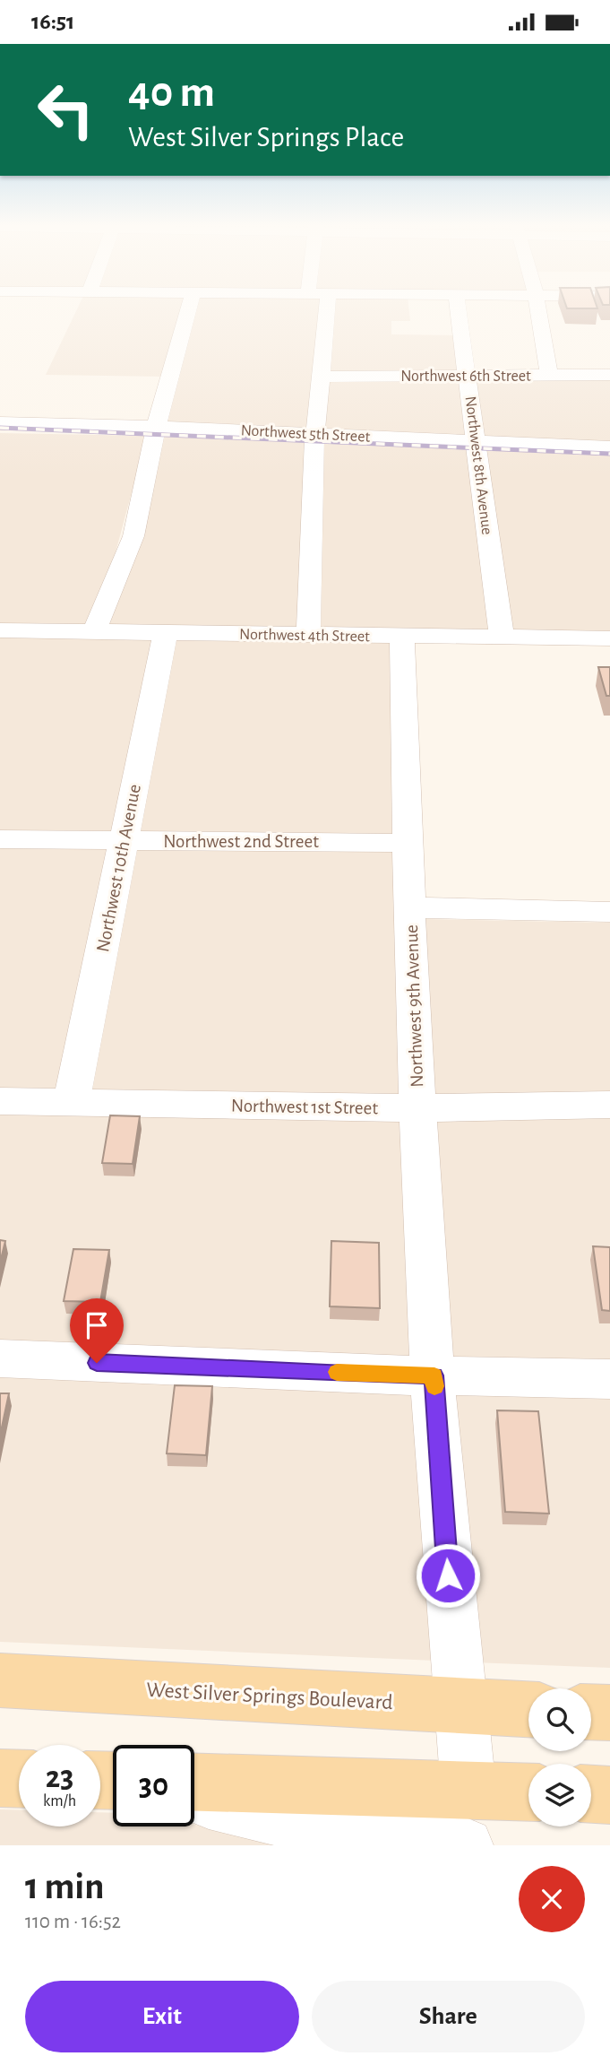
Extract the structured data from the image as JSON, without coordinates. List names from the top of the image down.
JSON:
{
  "streets": {
    "main road": ["West Silver Springs Boulevard"],
    "street": [
      "Northwest 6th Street",
      "Northwest 5th Street",
      "Northwest 8th Avenue",
      "Northwest 4th Street",
      "Northwest 2nd Street",
      "Northwest 10th Avenue",
      "Northwest 9th Avenue",
      "Northwest 1st Street"
    ]
  },
  "crossings": [
    ["Northwest 6th Street", "Northwest 8th Avenue"],
    ["Northwest 5th Street", "Northwest 8th Avenue"],
    ["Northwest 8th Avenue", "Northwest 4th Street"],
    ["Northwest 4th Street", "Northwest 10th Avenue"],
    ["Northwest 4th Street", "Northwest 9th Avenue"],
    ["Northwest 2nd Street", "Northwest 10th Avenue"],
    ["Northwest 2nd Street", "Northwest 9th Avenue"],
    ["Northwest 10th Avenue", "Northwest 1st Street"],
    ["Northwest 9th Avenue", "Northwest 1st Street"],
    ["Northwest 9th Avenue", "West Silver Springs Boulevard"]
  ],
  "page": {
    "status": "16:51",
    "turn": ["40 m", "West Silver Springs Place"],
    "speed": "23 km/h",
    "limit": "30",
    "heading": ["1 min", "110 m · 16:52"],
    "buttons": ["Exit", "Share"]
  }
}
